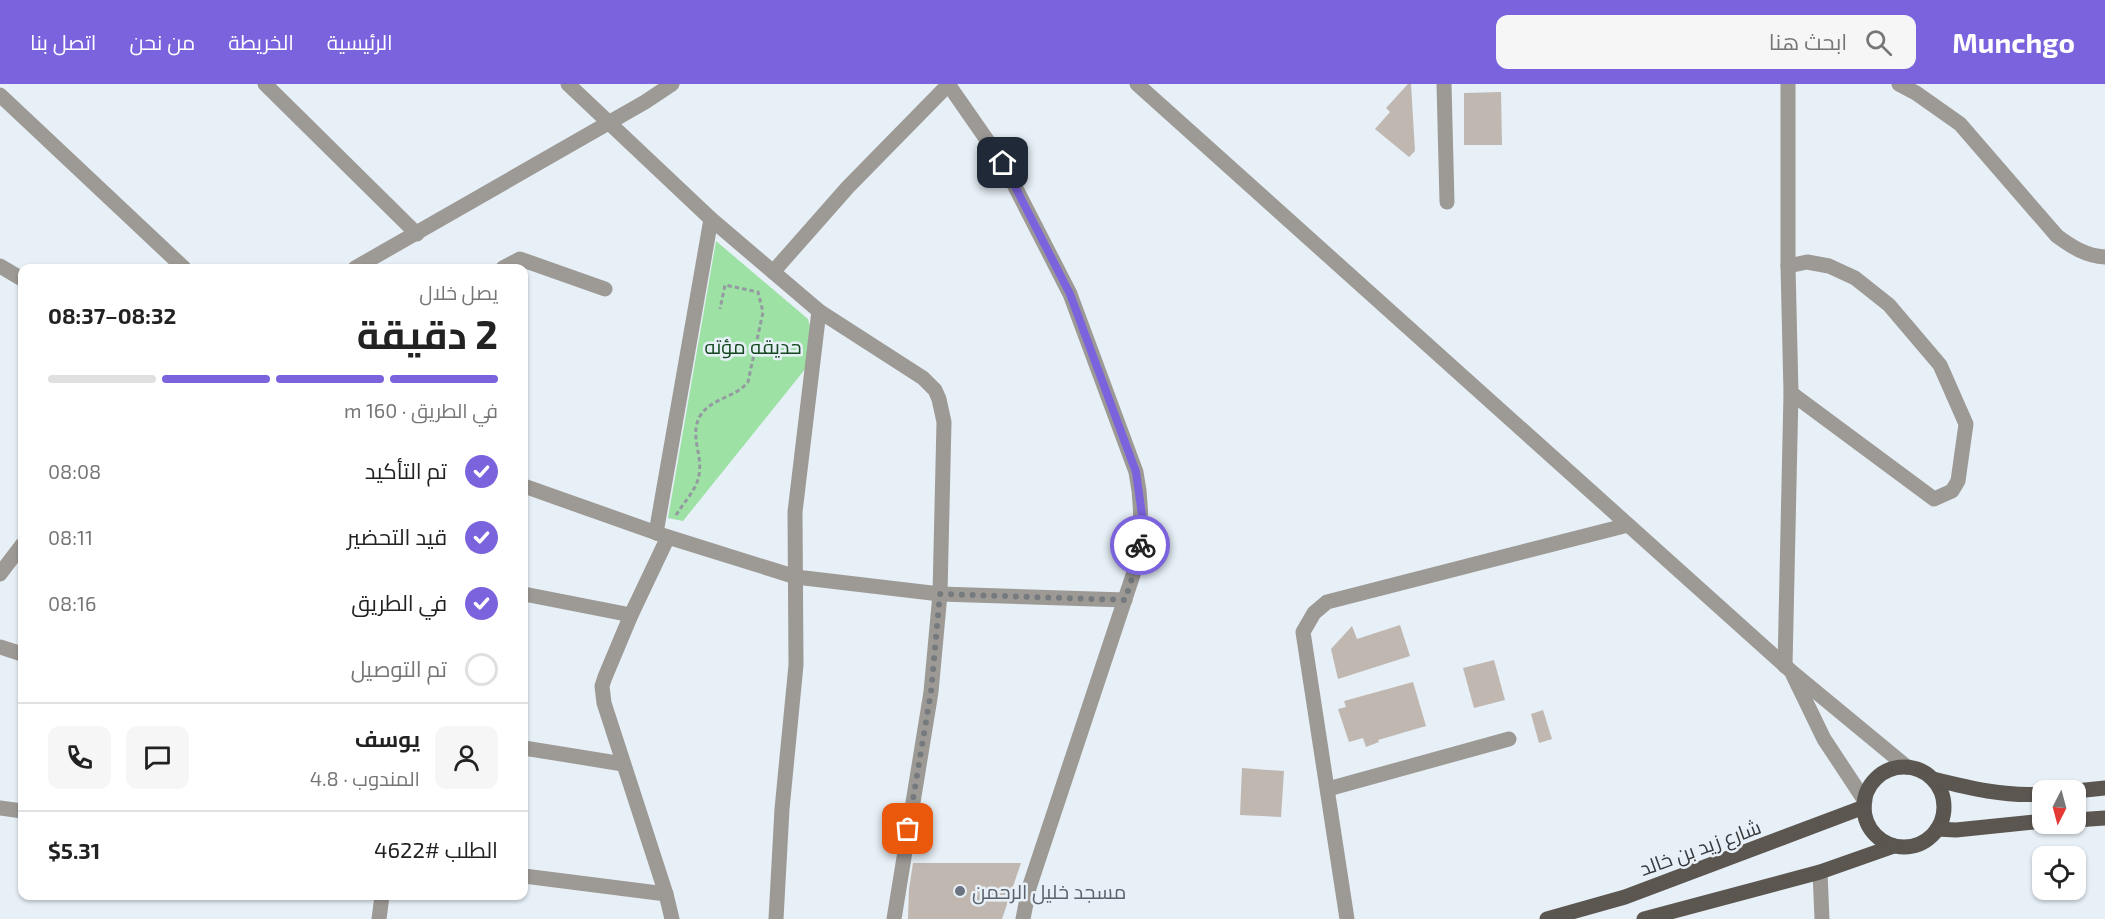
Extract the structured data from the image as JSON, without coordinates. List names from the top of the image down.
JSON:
{
  "streets": {
    "main road": ["شارع زيد بن خالد"]
  },
  "parks": ["حديقه مؤته"],
  "places": ["مسجد خليل الرحمن"],
  "north": "bottom",
  "page": {
    "header": "Munchgo",
    "search": "ابحث هنا",
    "nav": [
      "الرئيسية",
      "الخريطة",
      "من نحن",
      "اتصل بنا"
    ],
    "heading": ["2 دقيقة", "يصل خلال", "08:32–08:37"],
    "panel": [
      "يوسف",
      "المندوب · 4.8",
      "الطلب #4622",
      "$5.31"
    ],
    "bar": "في الطريق · 160 m",
    "list": [
      ["تم التأكيد", "08:08"],
      ["قيد التحضير", "08:11"],
      ["في الطريق", "08:16"],
      "تم التوصيل"
    ]
  }
}
